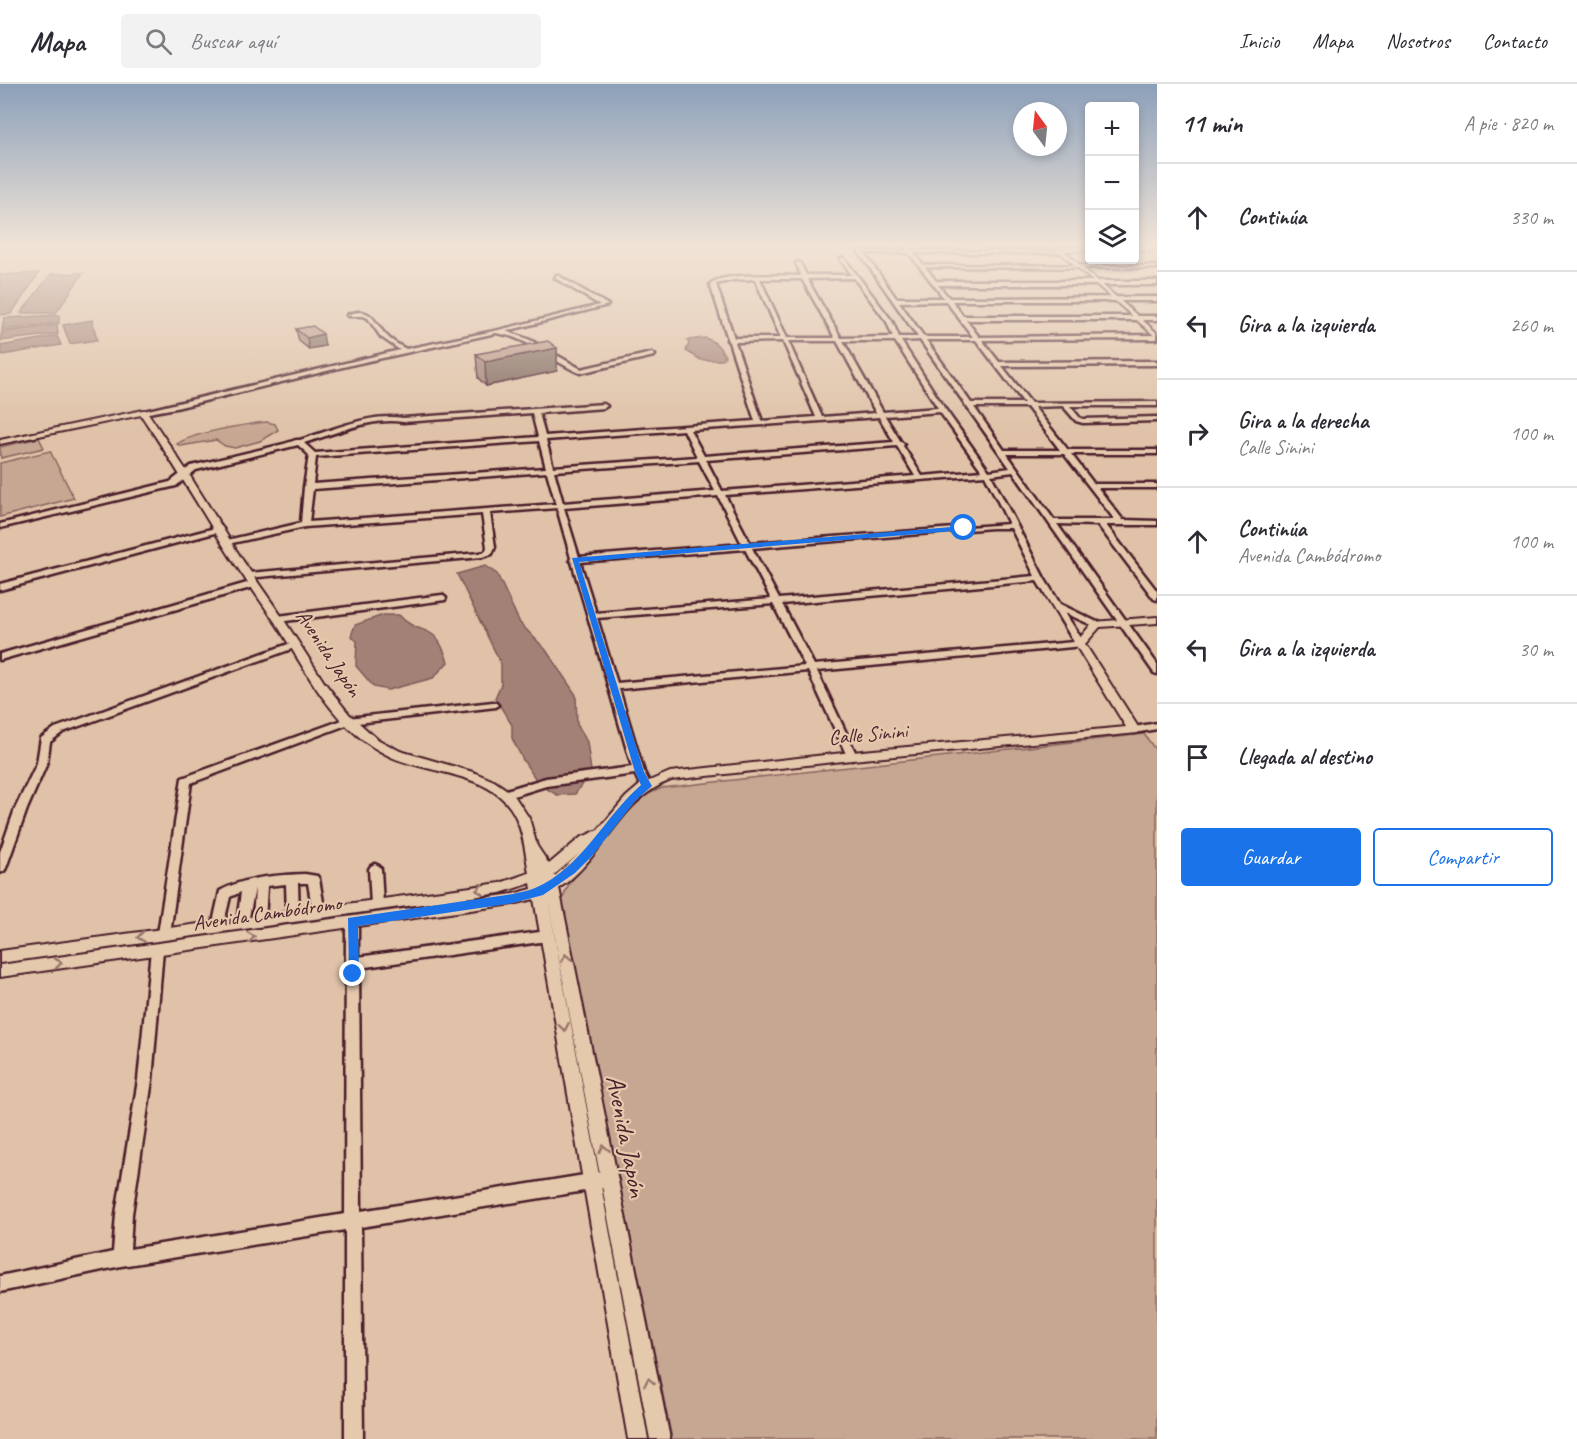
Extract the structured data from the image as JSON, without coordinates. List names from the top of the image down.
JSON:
{
  "streets": {
    "street": ["Avenida Japón", "Calle Sinini", "Avenida Cambódromo"]
  },
  "crossings": [
    ["Avenida Japón", "Calle Sinini"],
    ["Avenida Japón", "Avenida Cambódromo"],
    ["Calle Sinini", "Avenida Cambódromo"]
  ],
  "north": "top",
  "page": {
    "header": "Mapa",
    "search": "Buscar aquí",
    "nav": [
      "Inicio",
      "Mapa",
      "Nosotros",
      "Contacto"
    ],
    "heading": ["11 min", "A pie · 820 m"],
    "map_buttons": ["+", "−"],
    "list": [
      ["Continúa", "330 m"],
      ["Gira a la izquierda", "260 m"],
      ["Gira a la derecha", "Calle Sinini", "100 m"],
      ["Continúa", "Avenida Cambódromo", "100 m"],
      ["Gira a la izquierda", "30 m"],
      "Llegada al destino"
    ],
    "buttons": ["Guardar", "Compartir"]
  }
}
